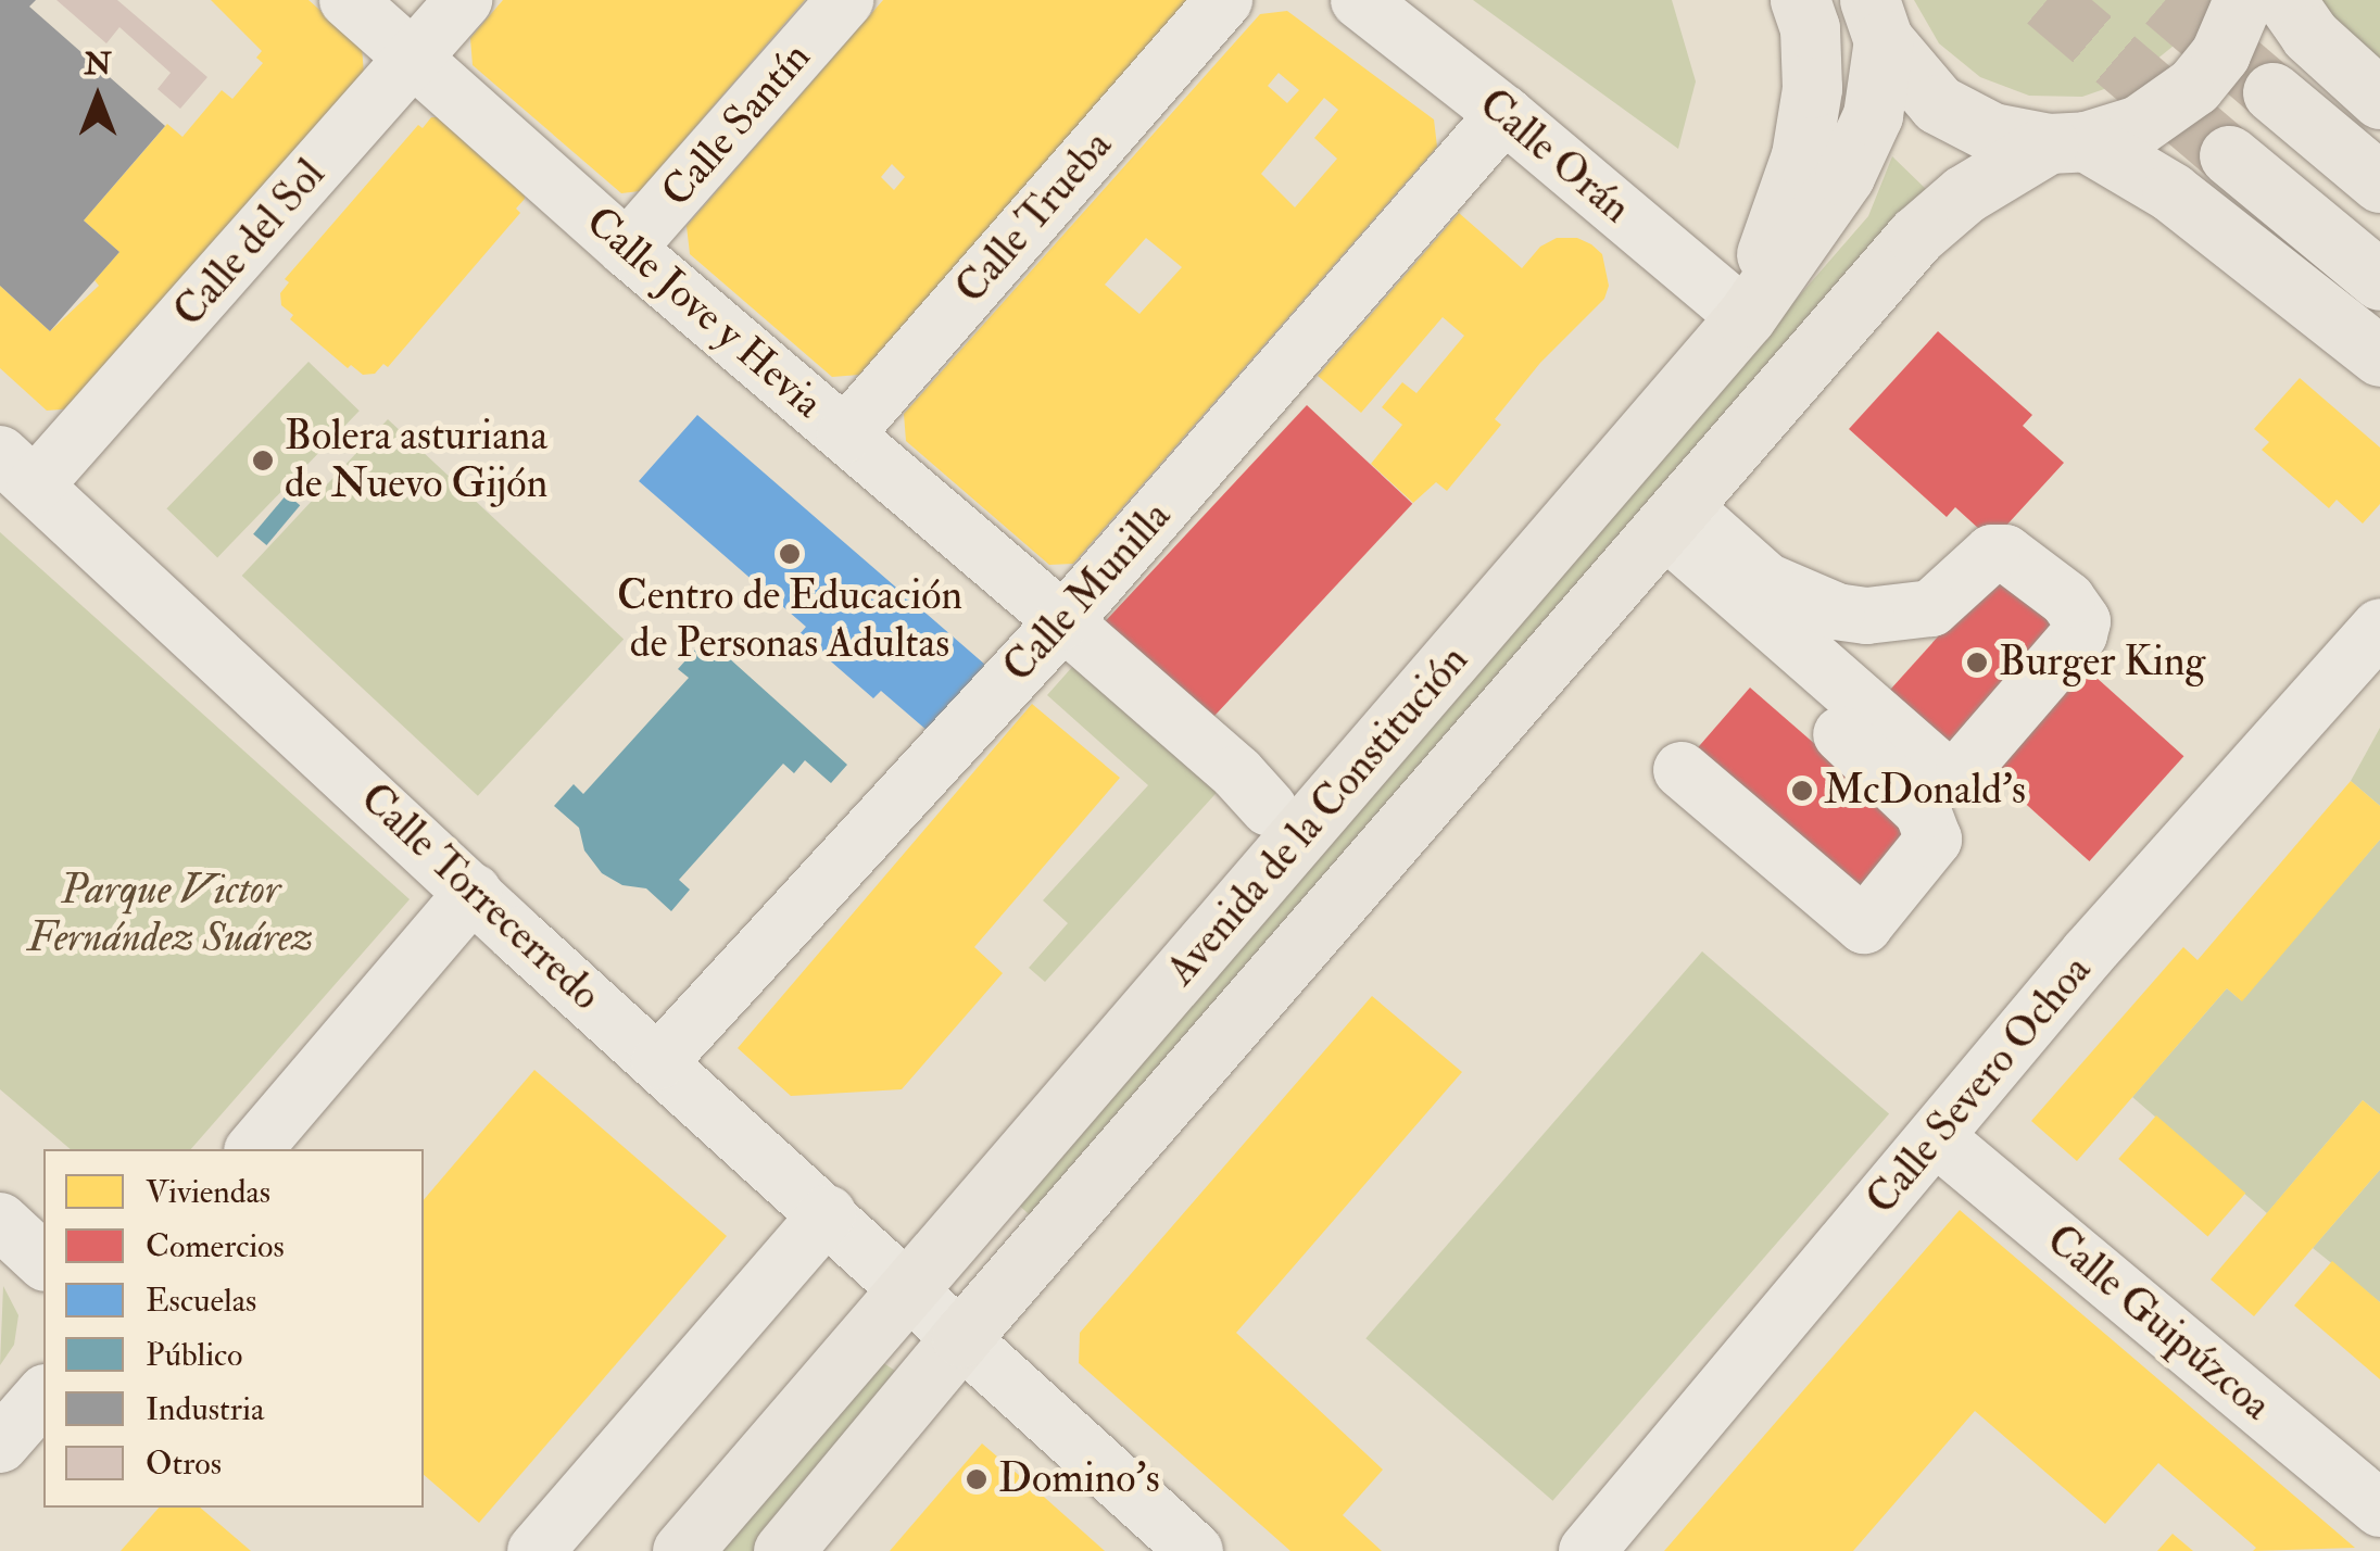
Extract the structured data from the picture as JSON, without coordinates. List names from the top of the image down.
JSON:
{
  "streets": {
    "main road": ["Avenida de la Constitución"],
    "street": [
      "Calle Santín",
      "Calle Orán",
      "Calle Trueba",
      "Calle del Sol",
      "Calle Jove y Hevia",
      "Calle Munilla",
      "Calle Torrecerredo",
      "Calle Severo Ochoa",
      "Calle Guipúzcoa"
    ]
  },
  "crossings": [
    ["Calle Santín", "Calle Jove y Hevia"],
    ["Calle Orán", "Calle Munilla"],
    ["Calle Orán", "Avenida de la Constitución"],
    ["Calle Trueba", "Calle Jove y Hevia"],
    ["Calle del Sol", "Calle Jove y Hevia"],
    ["Calle del Sol", "Calle Torrecerredo"],
    ["Calle Jove y Hevia", "Calle Munilla"],
    ["Calle Munilla", "Calle Torrecerredo"],
    ["Avenida de la Constitución", "Calle Torrecerredo"],
    ["Calle Severo Ochoa", "Calle Guipúzcoa"]
  ],
  "parks": ["Parque Victor Fernández Suárez"],
  "places": [
    "Bolera asturiana de Nuevo Gijón",
    "Centro de Educación de Personas Adultas",
    "Burger King",
    "McDonald's",
    "Domino's"
  ],
  "legend": [
    "Viviendas",
    "Comercios",
    "Escuelas",
    "Público",
    "Industria",
    "Otros"
  ],
  "north": "top"
}
